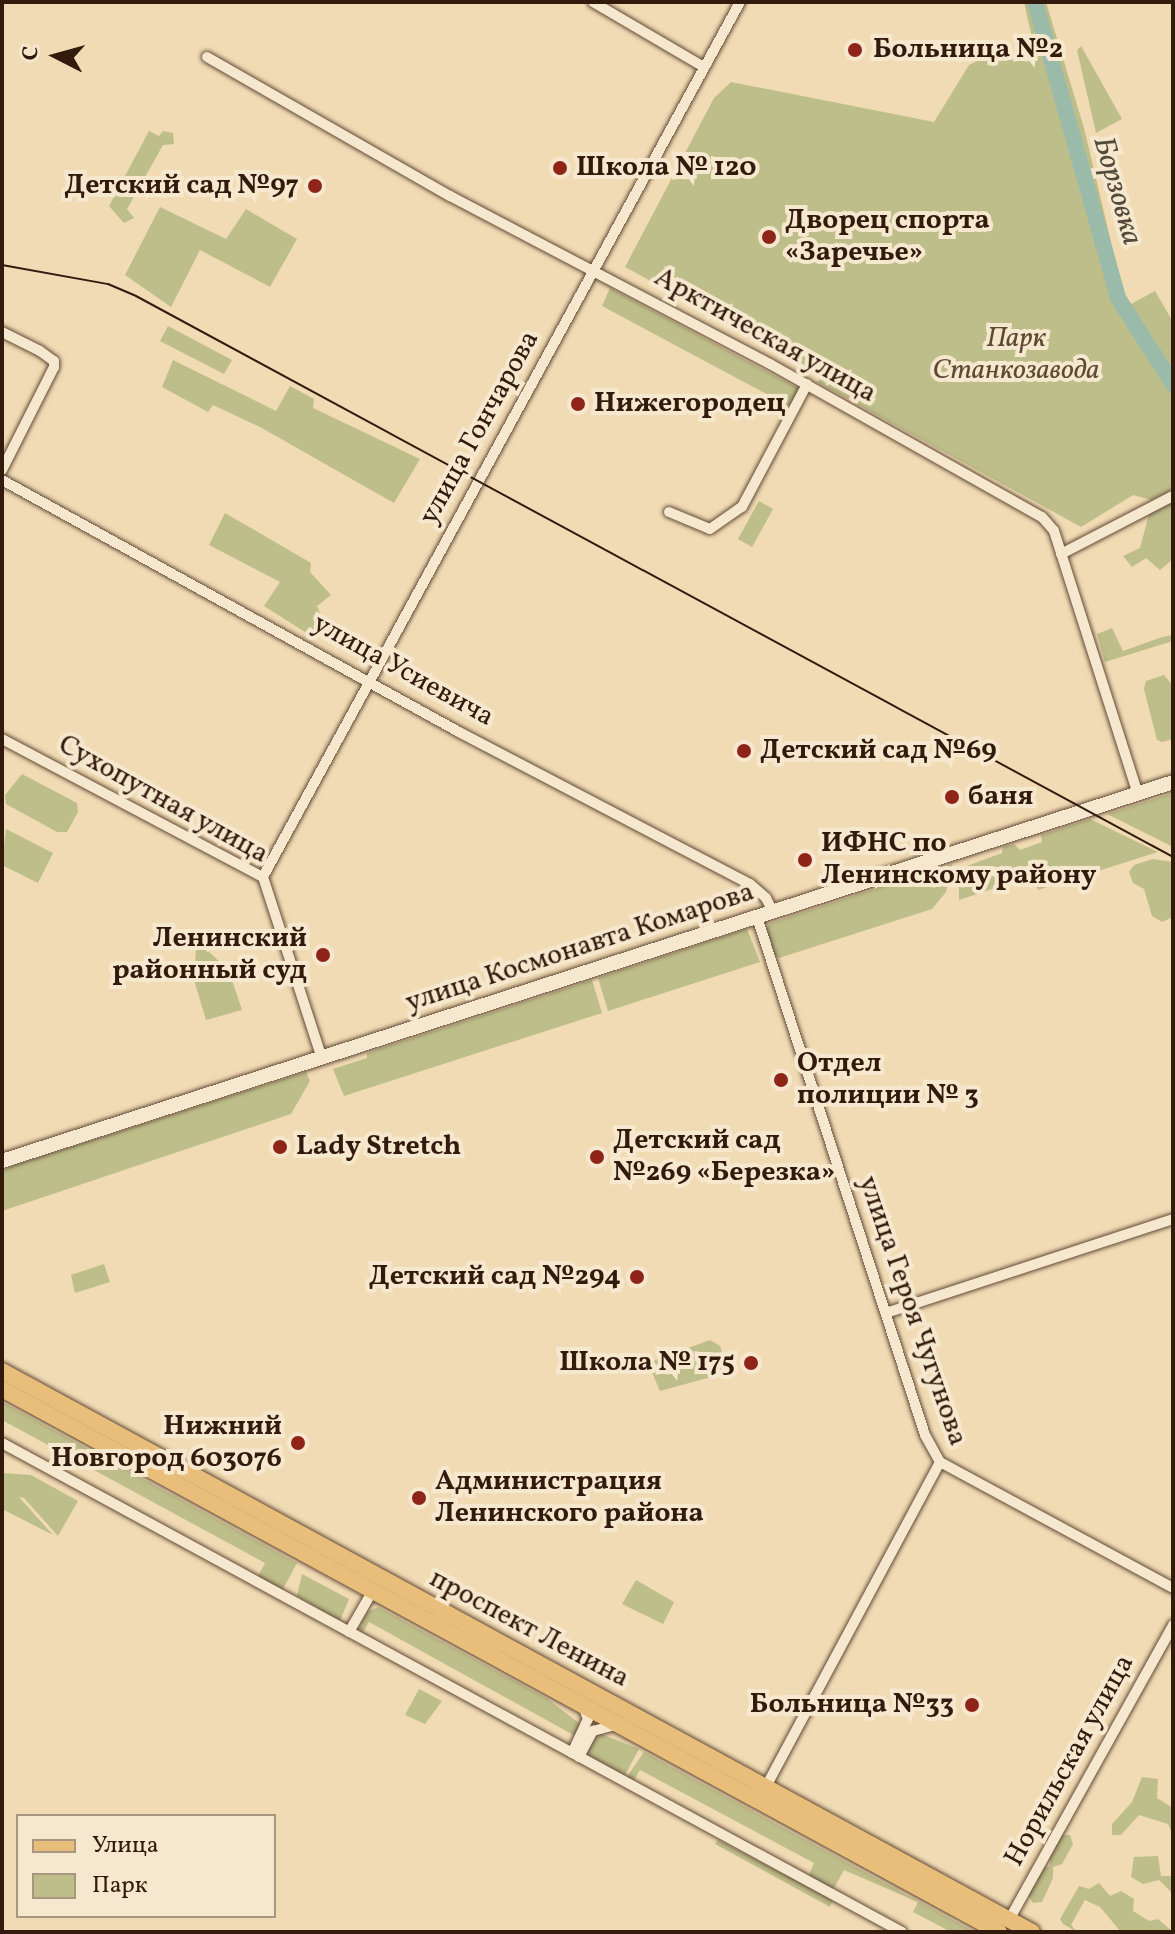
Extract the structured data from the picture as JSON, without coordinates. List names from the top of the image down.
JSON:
{
  "streets": {
    "main road": ["проспект Ленина"],
    "street": [
      "Арктическая улица",
      "улица Гончарова",
      "улица Усиевича",
      "Сухопутная улица",
      "улица Космонавта Комарова",
      "улица Героя Чугунова",
      "Норильская улица"
    ]
  },
  "crossings": [
    ["Арктическая улица", "улица Гончарова"],
    ["Арктическая улица", "улица Космонавта Комарова"],
    ["улица Гончарова", "улица Усиевича"],
    ["улица Гончарова", "Сухопутная улица"],
    ["улица Усиевича", "улица Космонавта Комарова"],
    ["Сухопутная улица", "улица Космонавта Комарова"],
    ["улица Космонавта Комарова", "улица Героя Чугунова"],
    ["улица Героя Чугунова", "проспект Ленина"],
    ["проспект Ленина", "Норильская улица"]
  ],
  "water": ["Борзовка"],
  "parks": ["Парк Станкозавода"],
  "places": [
    "Больница №2",
    "Школа № 120",
    "Детский сад №97",
    "Дворец спорта «Заречье»",
    "Нижегородец",
    "Детский сад №69",
    "баня",
    "ИФНС по Ленинскому району",
    "Ленинский районный суд",
    "Отдел полиции № 3",
    "Lady Stretch",
    "Детский сад №269 «Березка»",
    "Детский сад №294",
    "Школа № 175",
    "Нижний Новгород 603076",
    "Администрация Ленинского района",
    "Больница №33"
  ],
  "legend": ["Улица", "Парк"],
  "north": "left"
}
